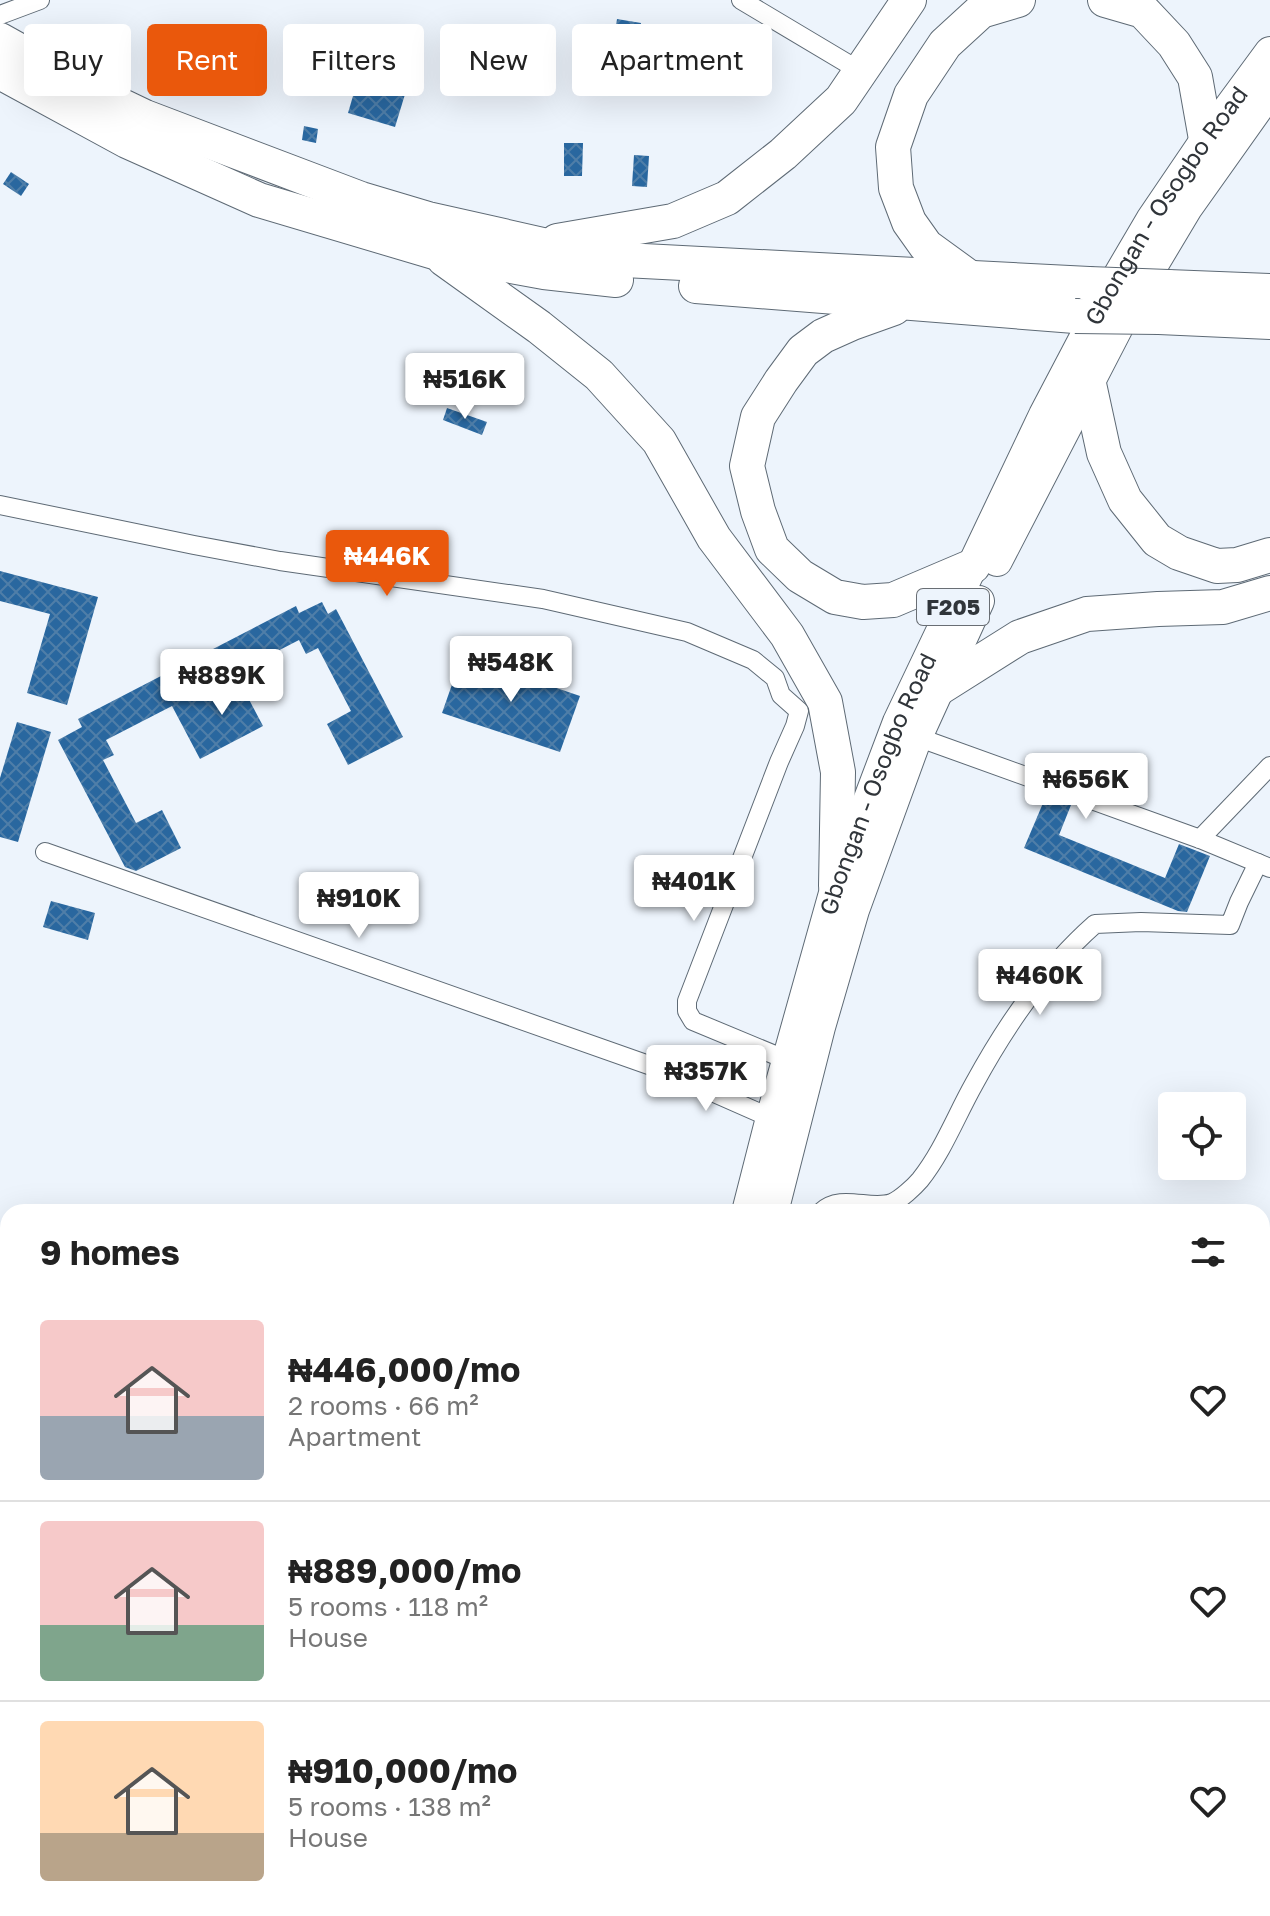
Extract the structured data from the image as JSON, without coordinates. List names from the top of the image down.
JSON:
{
  "streets": {
    "main road": ["Gbongan - Osogbo Road", "F205"]
  },
  "page": {
    "chip": [
      "Buy",
      "Rent",
      "Filters",
      "New",
      "Apartment"
    ],
    "price": [
      "₦516K",
      "₦446K",
      "₦548K",
      "₦889K",
      "₦656K",
      "₦401K",
      "₦910K",
      "₦460K",
      "₦357K"
    ],
    "heading": "9 homes",
    "list": [
      {
        "name": "₦446,000/mo",
        "note": "2 rooms · 66 m² · Apartment"
      },
      {
        "name": "₦889,000/mo",
        "note": "5 rooms · 118 m² · House"
      },
      {
        "name": "₦910,000/mo",
        "note": "5 rooms · 138 m² · House"
      }
    ]
  }
}
